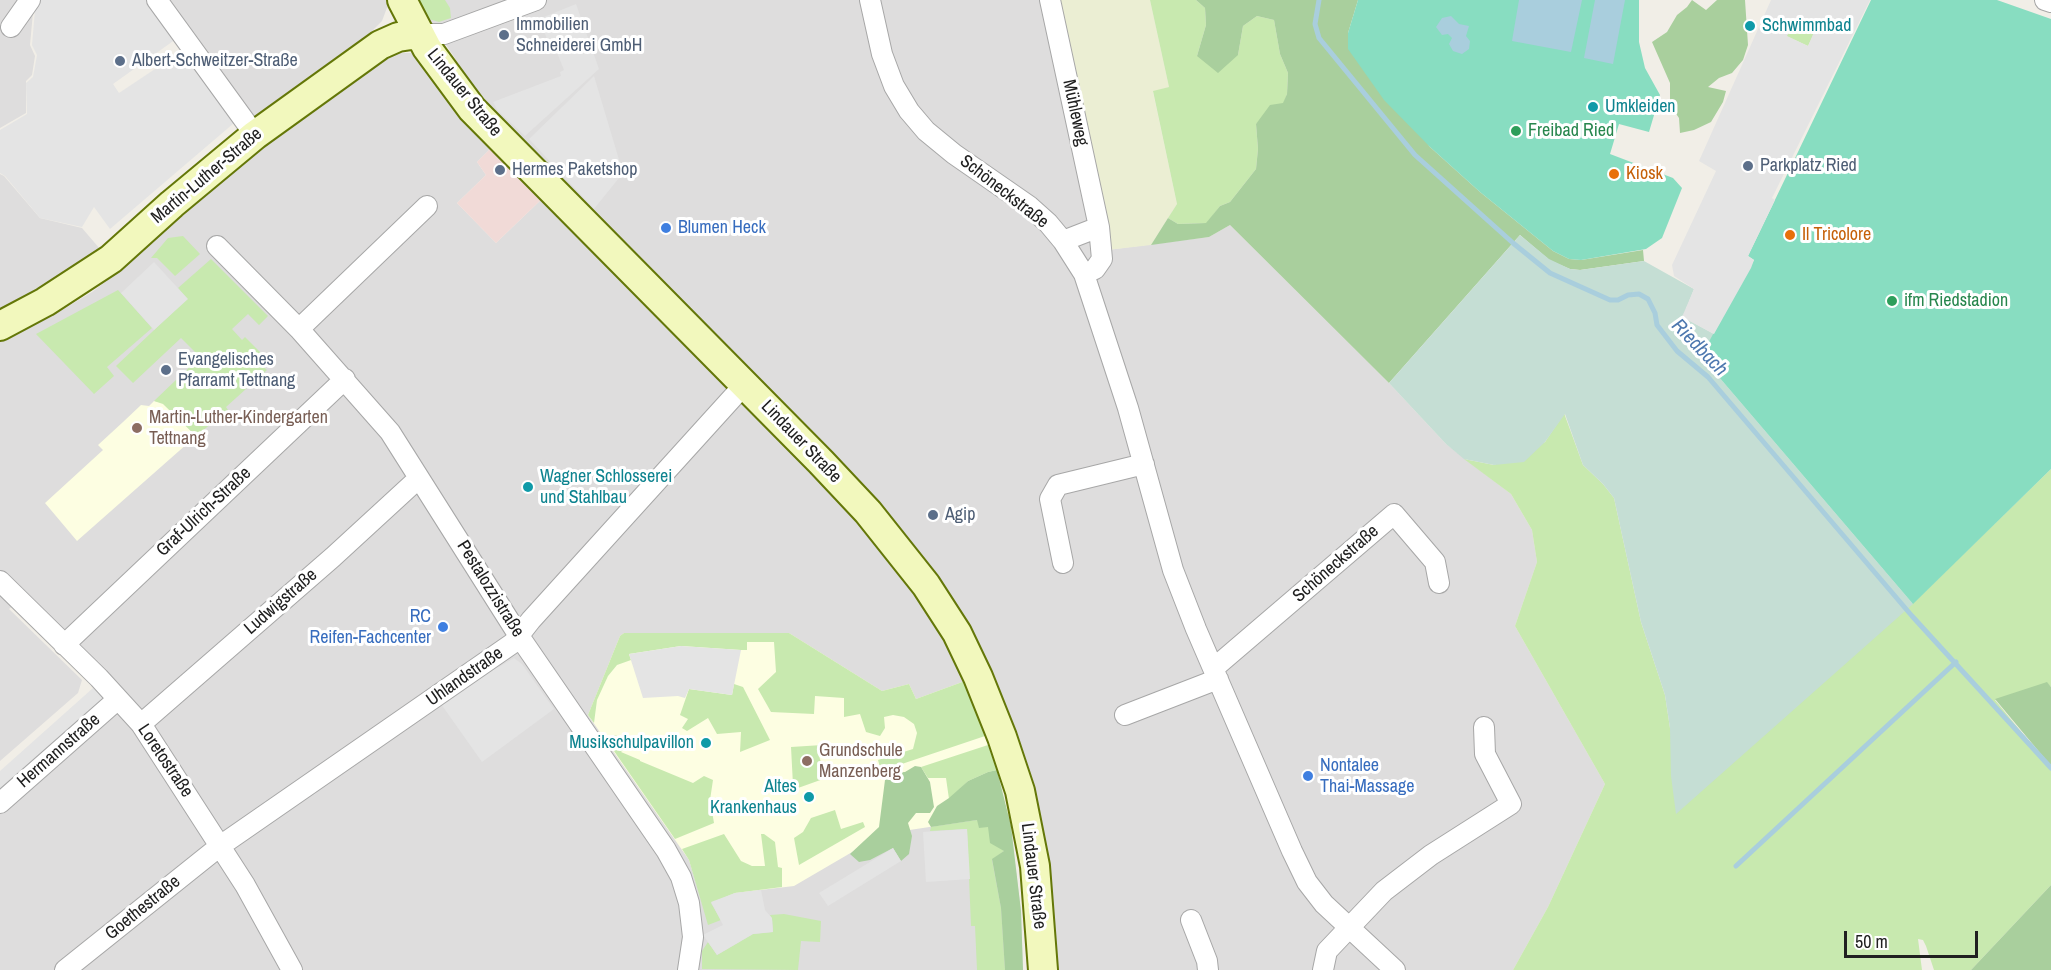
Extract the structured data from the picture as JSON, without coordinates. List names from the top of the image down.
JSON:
{
  "streets": {
    "main road": ["Lindauer Straße", "Martin-Luther-Straße"],
    "street": [
      "Mühleweg",
      "Schöneckstraße",
      "Graf-Ulrich-Straße",
      "Pestalozzistraße",
      "Ludwigstraße",
      "Uhlandstraße",
      "Hermannstraße",
      "Loretostraße",
      "Goethestraße"
    ]
  },
  "crossings": [
    ["Lindauer Straße", "Martin-Luther-Straße"],
    ["Lindauer Straße", "Uhlandstraße"],
    ["Mühleweg", "Schöneckstraße"],
    ["Graf-Ulrich-Straße", "Pestalozzistraße"],
    ["Graf-Ulrich-Straße", "Loretostraße"],
    ["Pestalozzistraße", "Ludwigstraße"],
    ["Pestalozzistraße", "Uhlandstraße"],
    ["Ludwigstraße", "Loretostraße"],
    ["Uhlandstraße", "Loretostraße"],
    ["Uhlandstraße", "Goethestraße"],
    ["Hermannstraße", "Loretostraße"],
    ["Loretostraße", "Goethestraße"]
  ],
  "water": ["Riedbach"],
  "places": [
    "Schwimmbad",
    "Immobilien Schneiderei GmbH",
    "Albert-Schweitzer-Straße",
    "Umkleiden",
    "Freibad Ried",
    "Parkplatz Ried",
    "Hermes Paketshop",
    "Kiosk",
    "Blumen Heck",
    "Il Tricolore",
    "ifm Riedstadion",
    "Evangelisches Pfarramt Tettnang",
    "Martin-Luther-Kindergarten Tettnang",
    "Wagner Schlosserei und Stahlbau",
    "Agip",
    "RC Reifen-Fachcenter",
    "Musikschulpavillon",
    "Grundschule Manzenberg",
    "Nontalee Thai-Massage",
    "Altes Krankenhaus"
  ],
  "scale_bar": "50 m"
}
